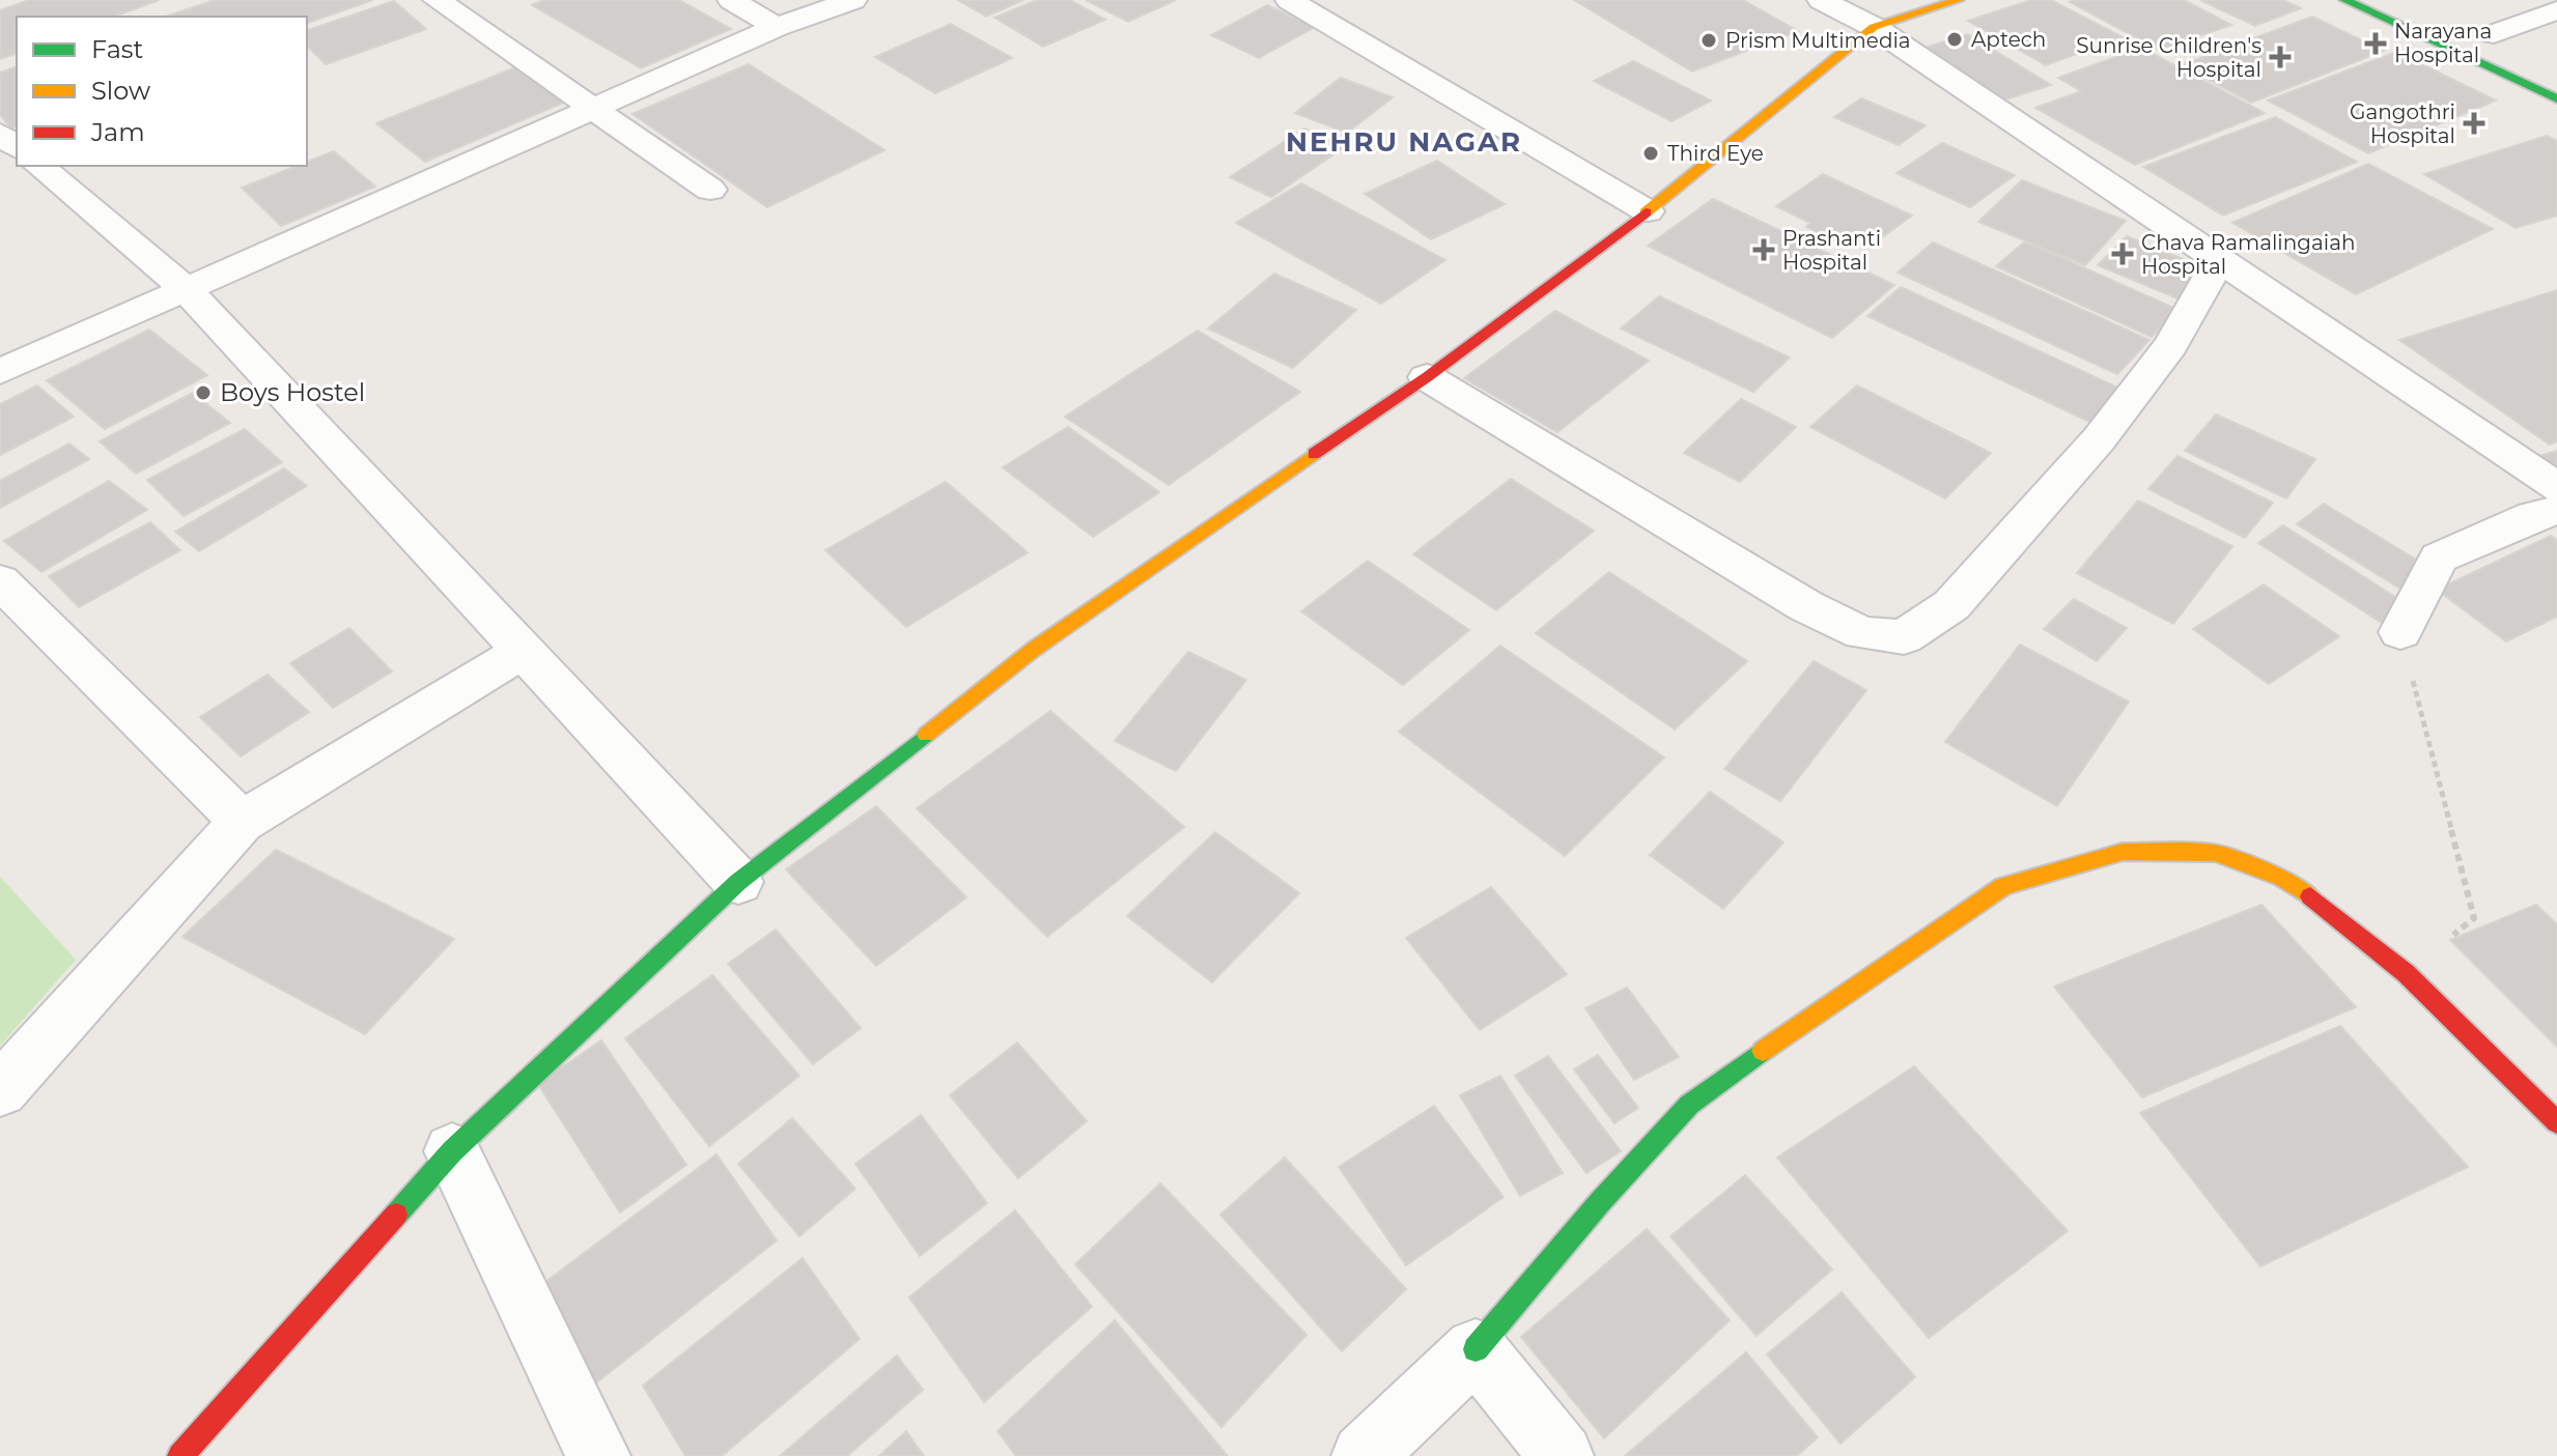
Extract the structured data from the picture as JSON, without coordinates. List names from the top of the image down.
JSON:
{
  "districts": ["NEHRU NAGAR"],
  "places": {
    "other": [
      "Aptech",
      "Prism Multimedia",
      "Third Eye",
      "Boys Hostel"
    ],
    "health": [
      "Narayana Hospital",
      "Sunrise Children's Hospital",
      "Gangothri Hospital",
      "Prashanti Hospital",
      "Chava Ramalingaiah Hospital"
    ]
  },
  "legend": ["Fast", "Slow", "Jam"]
}
